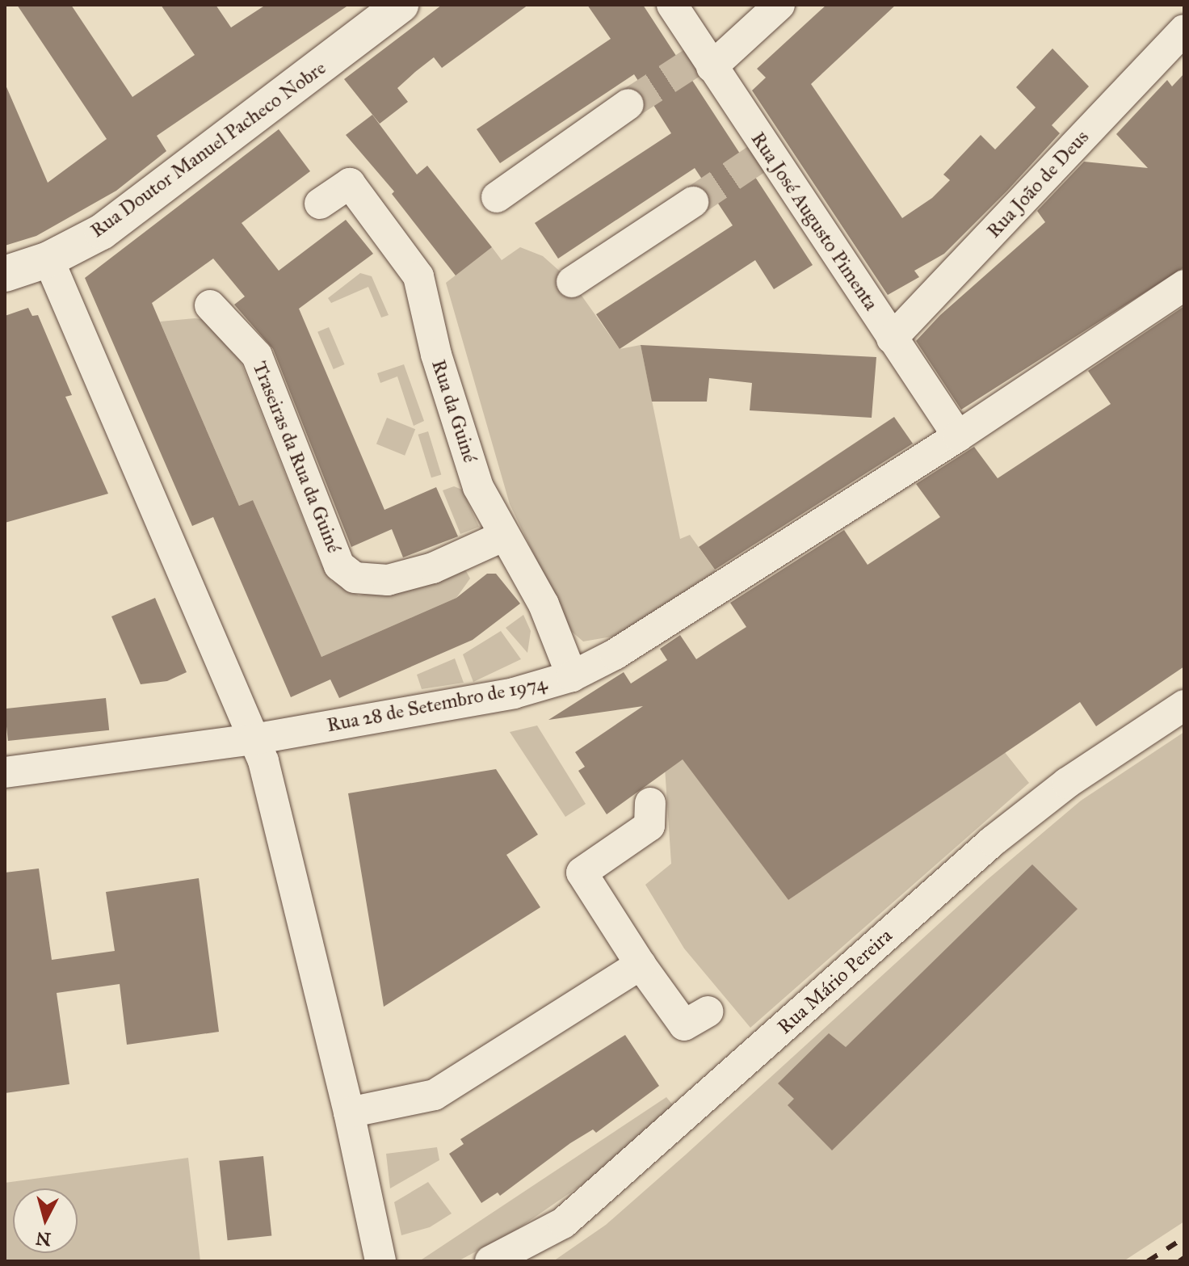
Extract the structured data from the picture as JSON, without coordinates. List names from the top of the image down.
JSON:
{
  "streets": {
    "street": [
      "Rua Doutor Manuel Pacheco Nobre",
      "Rua João de Deus",
      "Rua José Augusto Pimenta",
      "Rua da Guiné",
      "Traseiras da Rua da Guiné",
      "Rua 28 de Setembro de 1974",
      "Rua Mário Pereira"
    ]
  },
  "crossings": [
    ["Rua João de Deus", "Rua José Augusto Pimenta"],
    ["Rua José Augusto Pimenta", "Rua 28 de Setembro de 1974"],
    ["Rua da Guiné", "Traseiras da Rua da Guiné"],
    ["Rua da Guiné", "Rua 28 de Setembro de 1974"]
  ],
  "north": "bottom"
}
